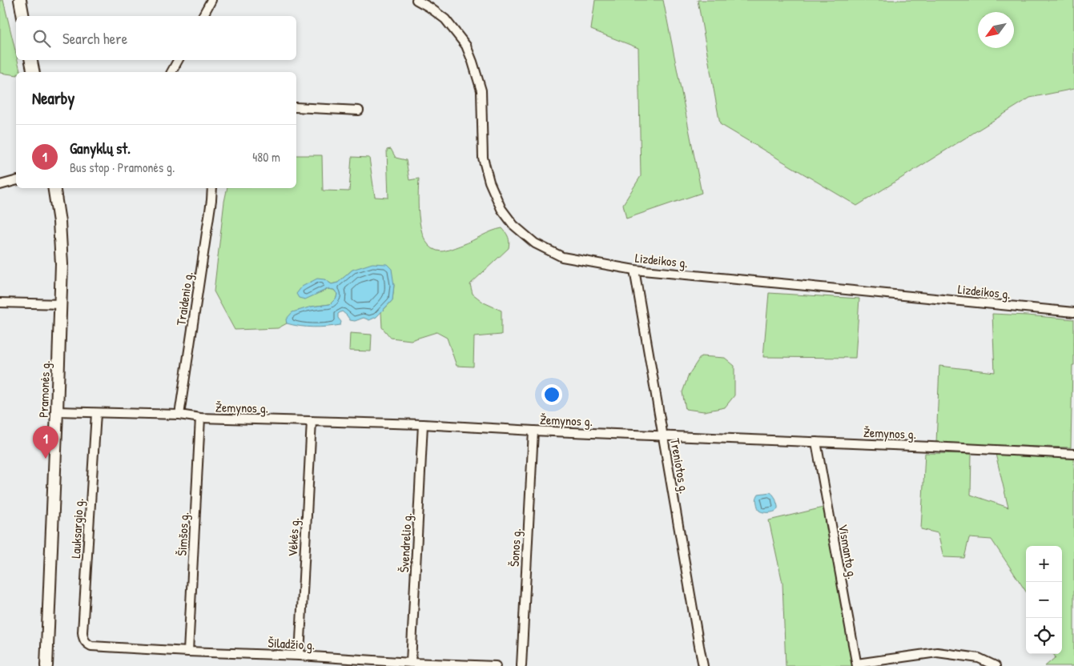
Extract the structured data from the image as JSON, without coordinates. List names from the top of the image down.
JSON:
{
  "streets": {
    "main road": ["Pramonės g."],
    "street": [
      "Lizdeikos g.",
      "Traidenio g.",
      "Žemynos g.",
      "Treniotos g.",
      "Lauksargio g.",
      "Šimšos g.",
      "Vėkės g.",
      "Švendrelio g.",
      "Šonos g.",
      "Vismanto g.",
      "Šiladžio g."
    ]
  },
  "crossings": [
    ["Lizdeikos g.", "Treniotos g."],
    ["Traidenio g.", "Žemynos g."],
    ["Pramonės g.", "Žemynos g."],
    ["Žemynos g.", "Treniotos g."],
    ["Žemynos g.", "Lauksargio g."],
    ["Žemynos g.", "Šimšos g."],
    ["Žemynos g.", "Vėkės g."],
    ["Žemynos g.", "Švendrelio g."],
    ["Žemynos g.", "Šonos g."],
    ["Žemynos g.", "Vismanto g."],
    ["Lauksargio g.", "Šiladžio g."],
    ["Šimšos g.", "Šiladžio g."],
    ["Vėkės g.", "Šiladžio g."],
    ["Švendrelio g.", "Šiladžio g."]
  ],
  "north": "bottom left",
  "page": {
    "search": "Search here",
    "heading": "Nearby",
    "list": [
      {
        "mark": "1",
        "name": "Ganyklų st.",
        "note": "Bus stop · Pramonės g.",
        "value": "480 m"
      }
    ],
    "pins": "1",
    "map_buttons": ["+", "−"]
  }
}
